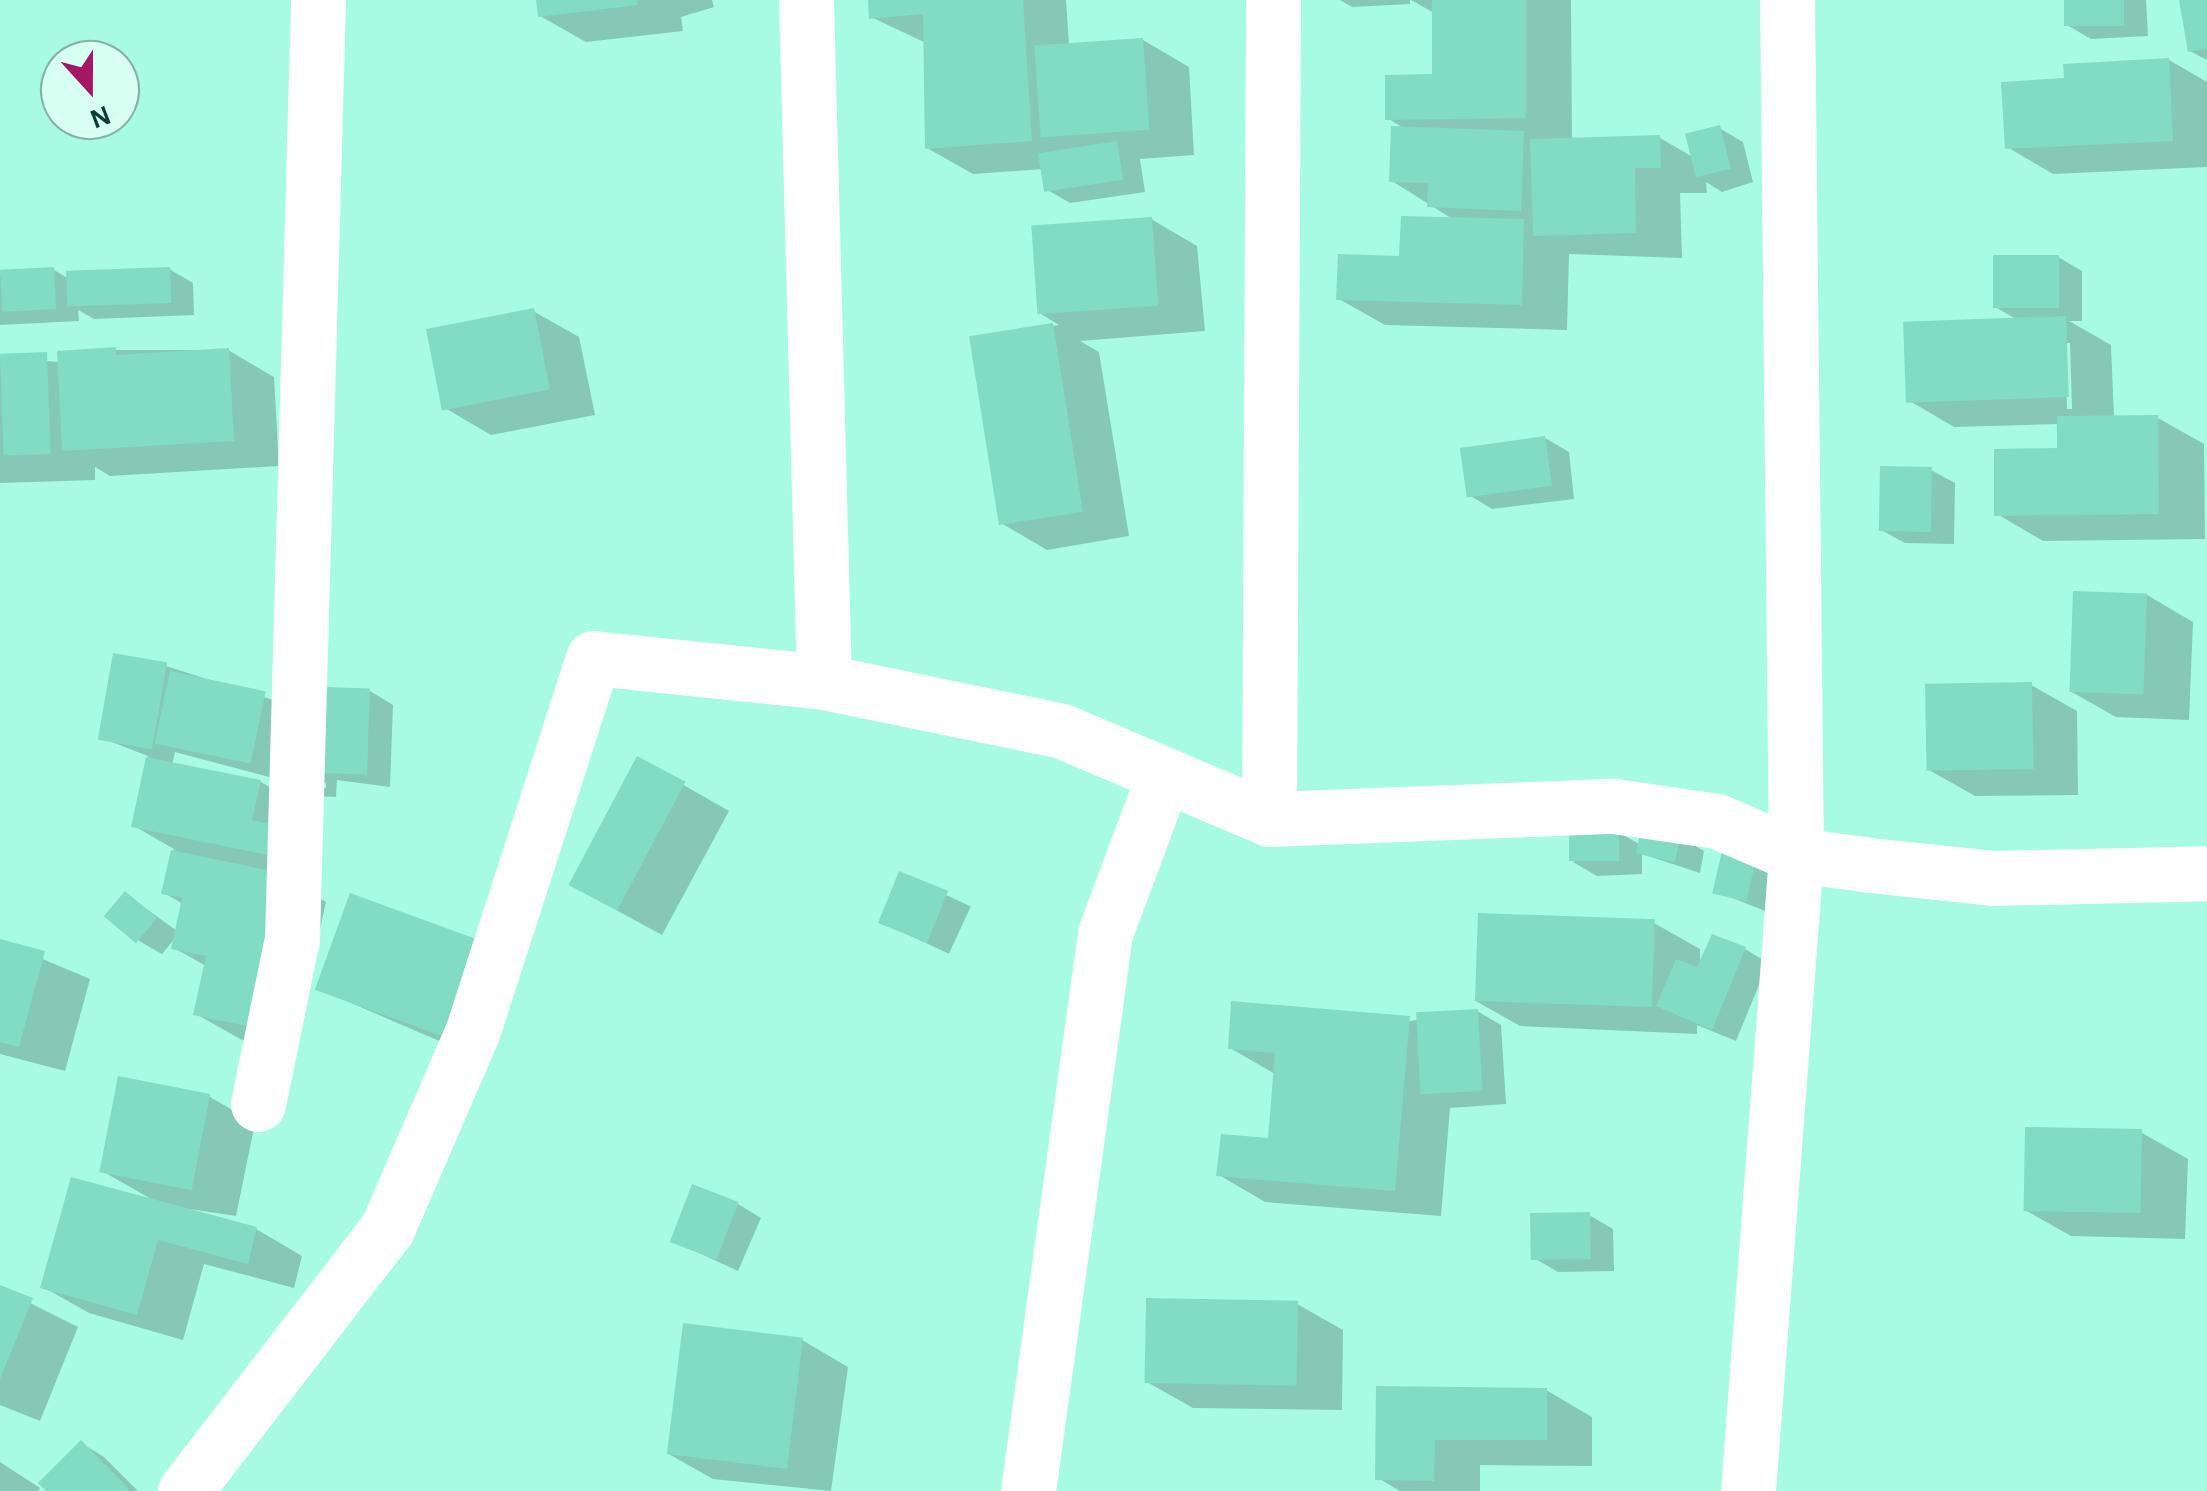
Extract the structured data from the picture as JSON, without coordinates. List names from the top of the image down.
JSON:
{
  "north": "bottom"
}
